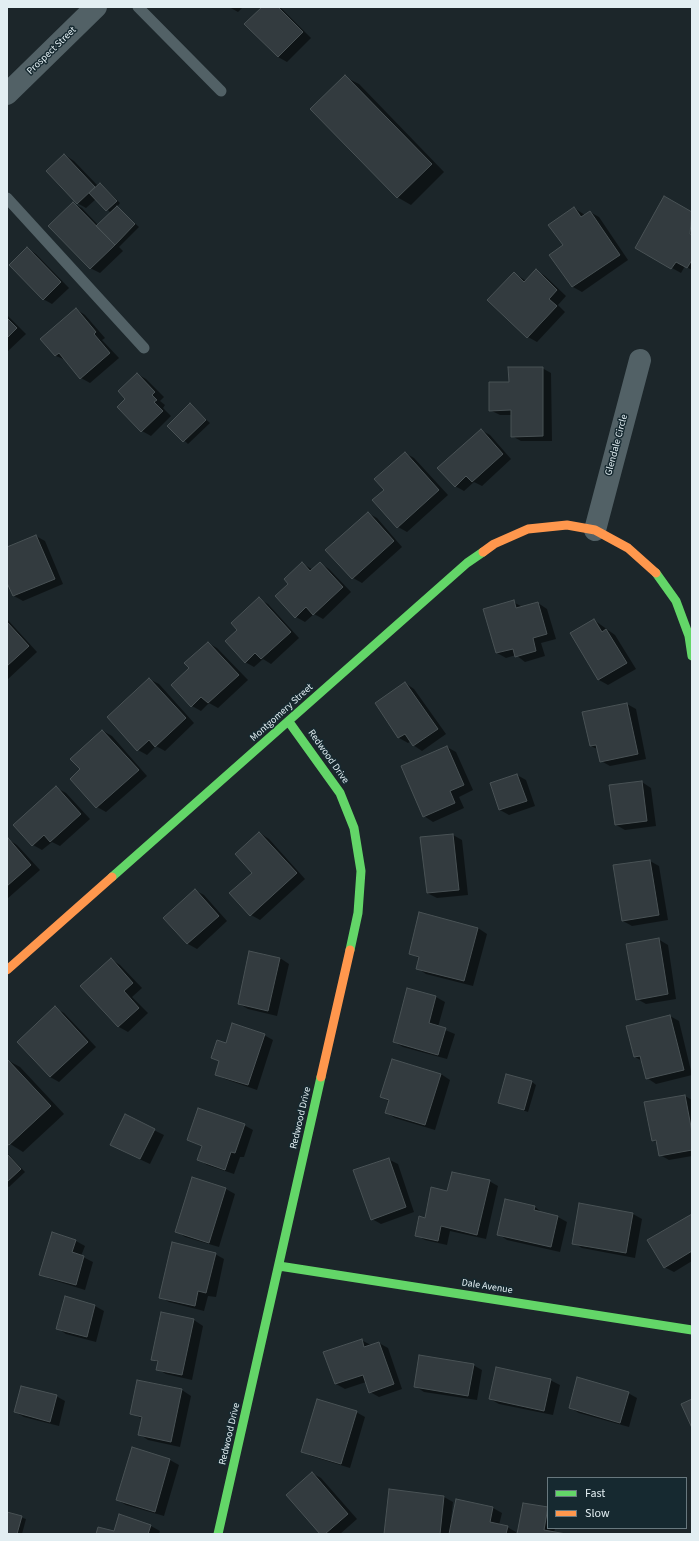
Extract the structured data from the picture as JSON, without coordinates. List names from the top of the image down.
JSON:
{
  "streets": {
    "street": [
      "Prospect Street",
      "Glendale Circle",
      "Montgomery Street",
      "Redwood Drive",
      "Dale Avenue"
    ]
  },
  "crossings": [
    ["Glendale Circle", "Montgomery Street"],
    ["Montgomery Street", "Redwood Drive"],
    ["Redwood Drive", "Dale Avenue"]
  ],
  "legend": ["Fast", "Slow"]
}
